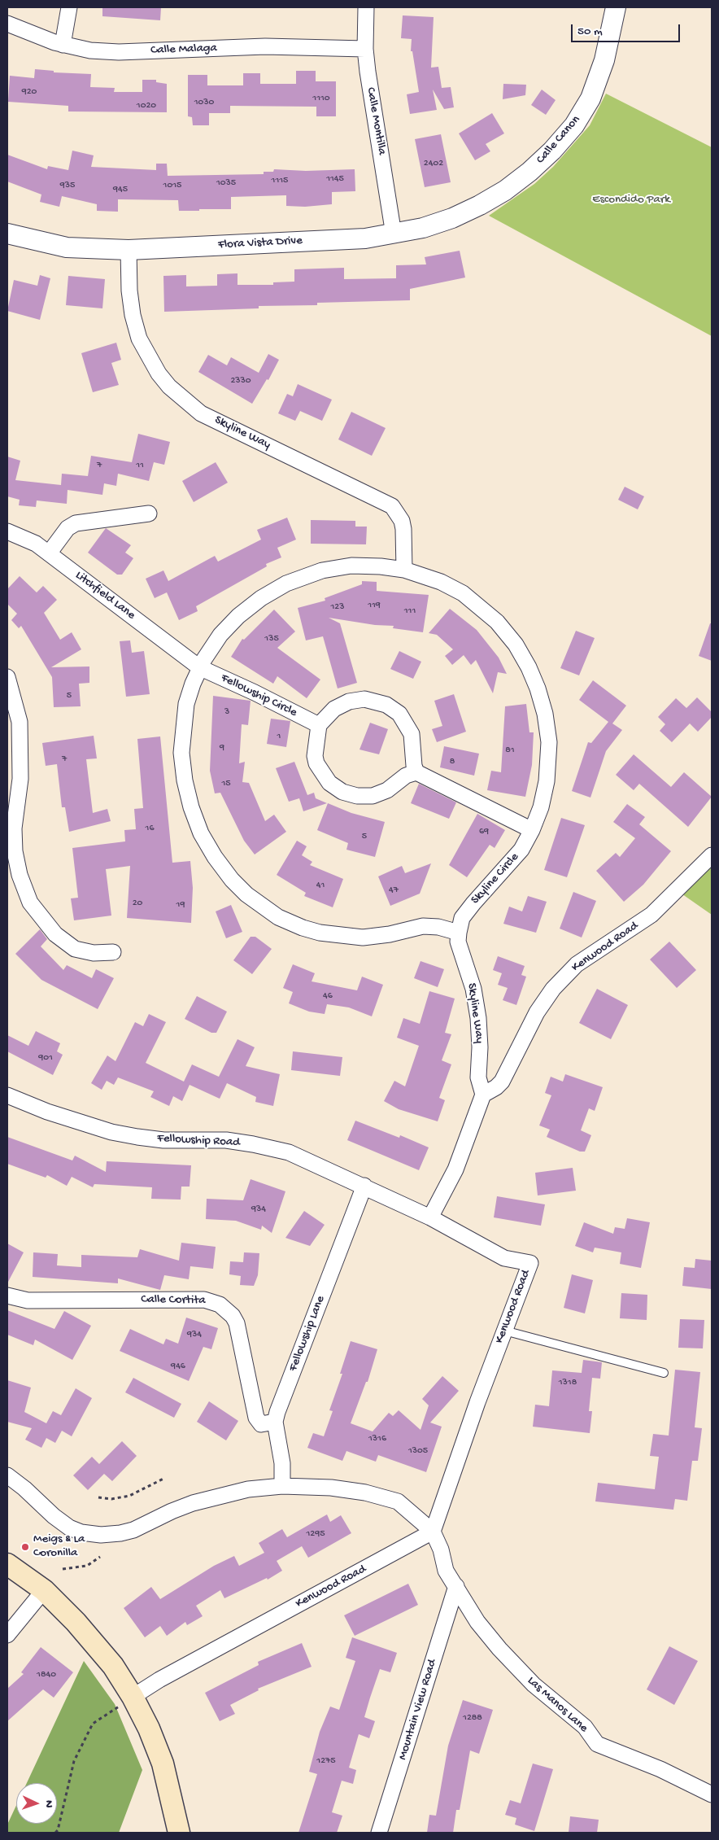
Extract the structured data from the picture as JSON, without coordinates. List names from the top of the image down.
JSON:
{
  "streets": {
    "street": [
      "Calle Malaga",
      "Calle Montilla",
      "Calle Canon",
      "Flora Vista Drive",
      "Skyline Way",
      "Litchfield Lane",
      "Fellowship Circle",
      "Skyline Circle",
      "Kenwood Road",
      "Fellowship Road",
      "Calle Cortita",
      "Fellowship Lane",
      "Las Manos Lane",
      "Mountain View Road"
    ]
  },
  "crossings": [
    ["Calle Malaga", "Calle Montilla"],
    ["Calle Montilla", "Flora Vista Drive"],
    ["Calle Canon", "Flora Vista Drive"],
    ["Flora Vista Drive", "Skyline Way"],
    ["Skyline Way", "Skyline Circle"],
    ["Skyline Way", "Kenwood Road"],
    ["Litchfield Lane", "Fellowship Circle"],
    ["Litchfield Lane", "Skyline Circle"],
    ["Fellowship Circle", "Skyline Circle"],
    ["Kenwood Road", "Fellowship Road"],
    ["Kenwood Road", "Las Manos Lane"],
    ["Fellowship Road", "Fellowship Lane"],
    ["Calle Cortita", "Fellowship Lane"],
    ["Las Manos Lane", "Mountain View Road"]
  ],
  "parks": ["Escondido Park"],
  "places": ["Meigs & La Coronilla"],
  "house_numbers": [
    "920",
    "1110",
    "1030",
    "1020",
    "2402",
    "1145",
    "1115",
    "1035",
    "935",
    "1015",
    "945",
    "2330",
    "7",
    "11",
    "119",
    "123",
    "111",
    "135",
    "5",
    "3",
    "1",
    "9",
    "81",
    "7",
    "8",
    "15",
    "16",
    "69",
    "5",
    "41",
    "47",
    "20",
    "19",
    "46",
    "901",
    "934",
    "934",
    "946",
    "1318",
    "1316",
    "1305",
    "1295",
    "1840",
    "1288",
    "1275"
  ],
  "scale_bar": "50 m",
  "north": "right"
}
